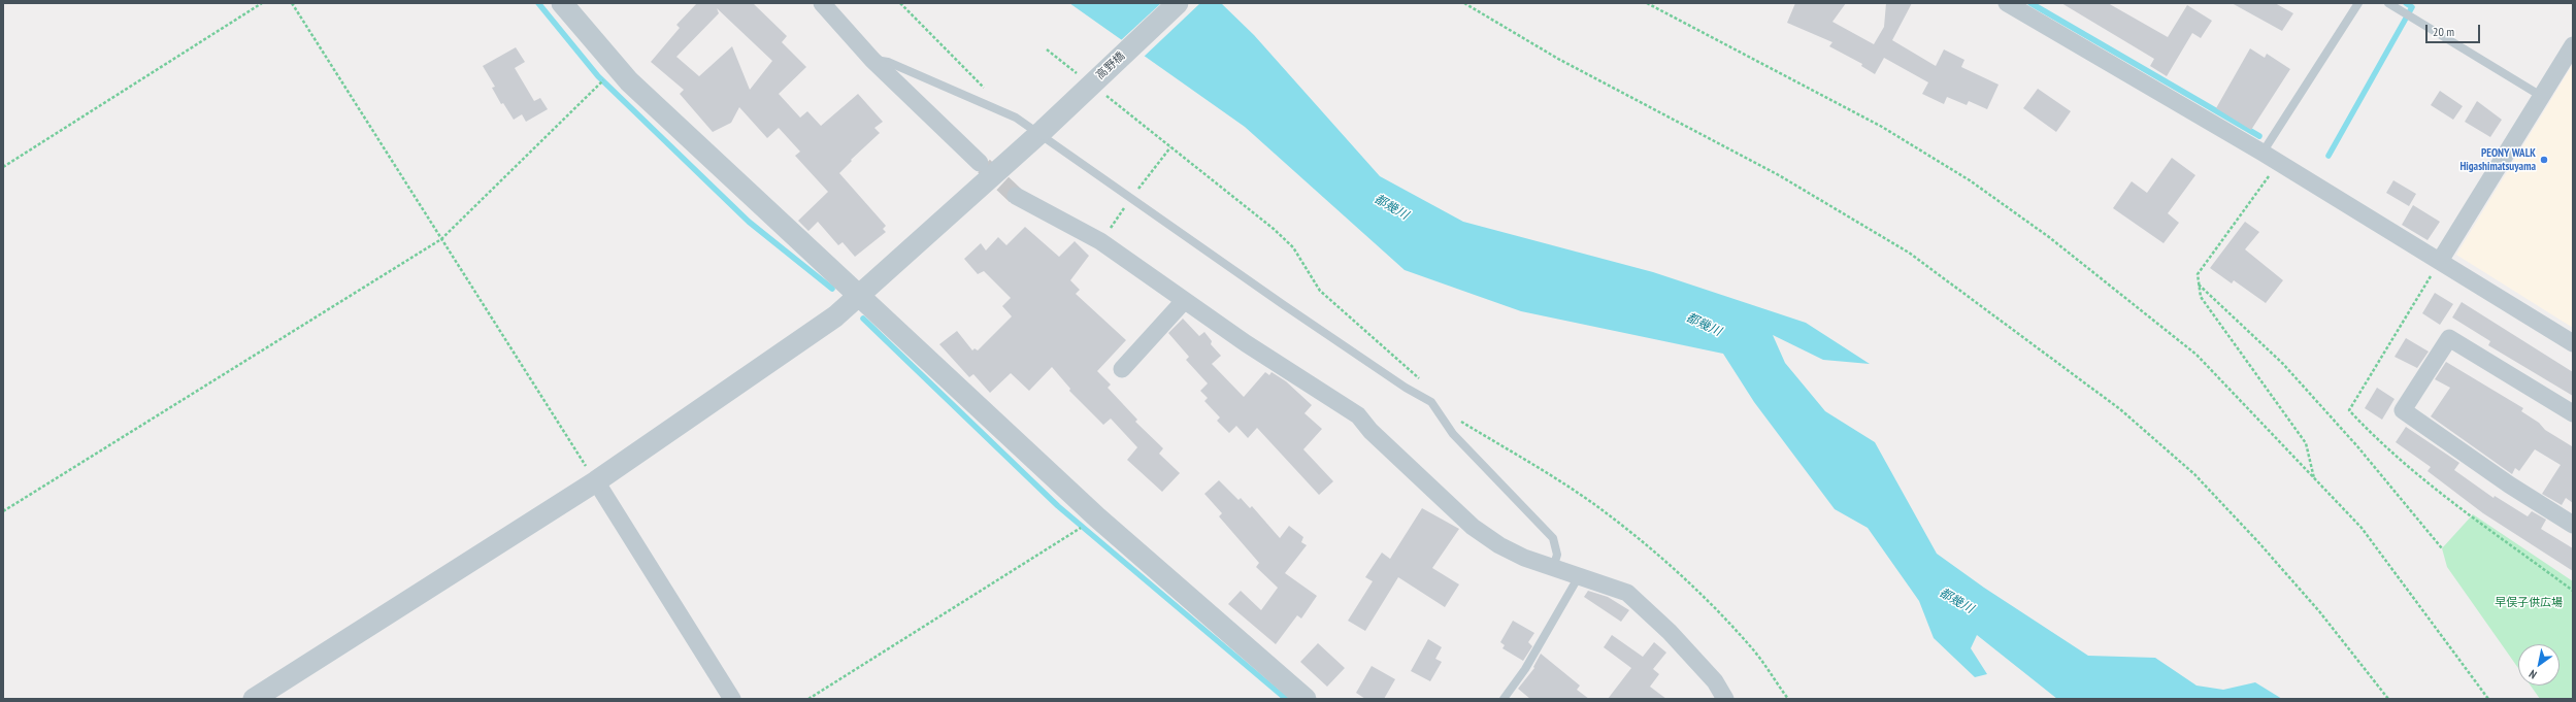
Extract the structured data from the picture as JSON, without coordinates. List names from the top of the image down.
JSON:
{
  "streets": {
    "street": ["高野橋"]
  },
  "water": ["都幾川"],
  "parks": ["早俣子供広場"],
  "places": ["PEONY WALK Higashimatsuyama"],
  "scale_bar": "20 m",
  "north": "bottom left"
}
